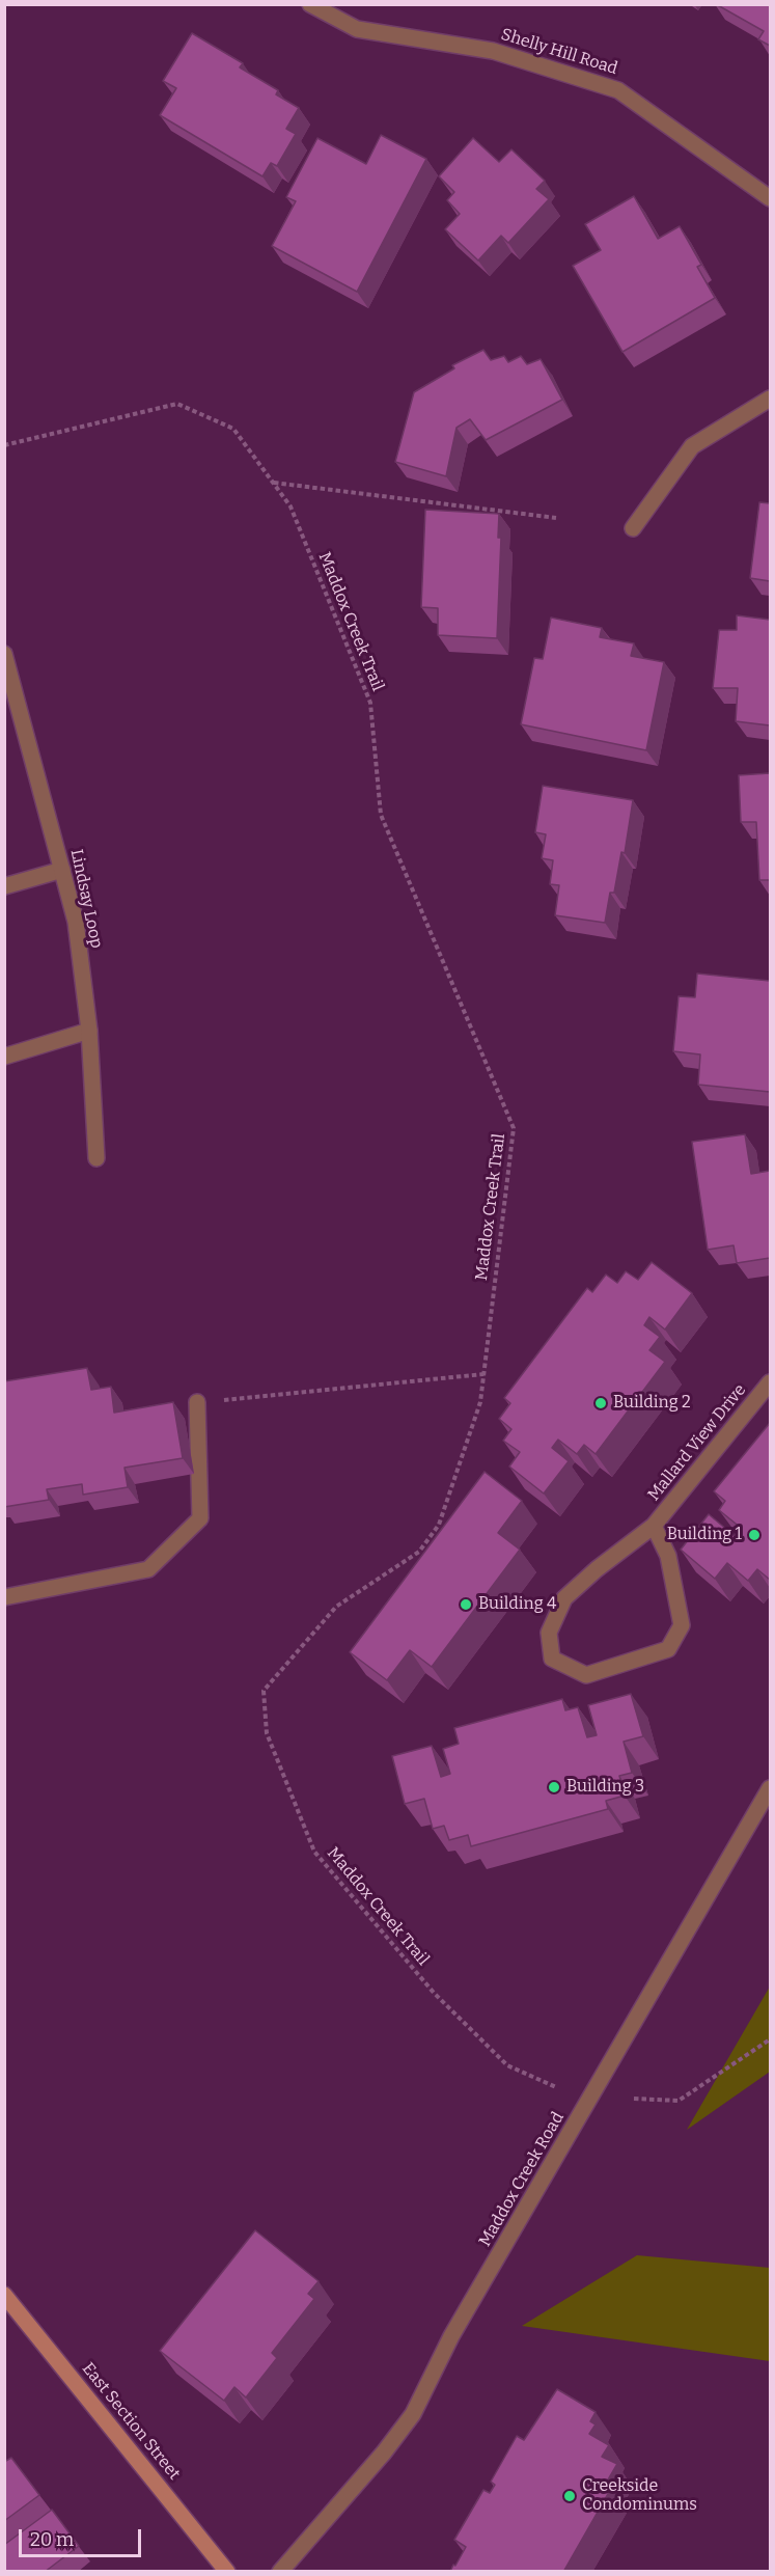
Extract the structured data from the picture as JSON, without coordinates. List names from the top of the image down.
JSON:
{
  "streets": {
    "street": [
      "Shelly Hill Road",
      "Lindsay Loop",
      "Mallard View Drive",
      "Maddox Creek Road",
      "East Section Street"
    ],
    "path": ["Maddox Creek Trail"]
  },
  "places": [
    "Building 2",
    "Building 1",
    "Building 4",
    "Building 3",
    "Creekside Condominums"
  ],
  "scale_bar": "20 m"
}
